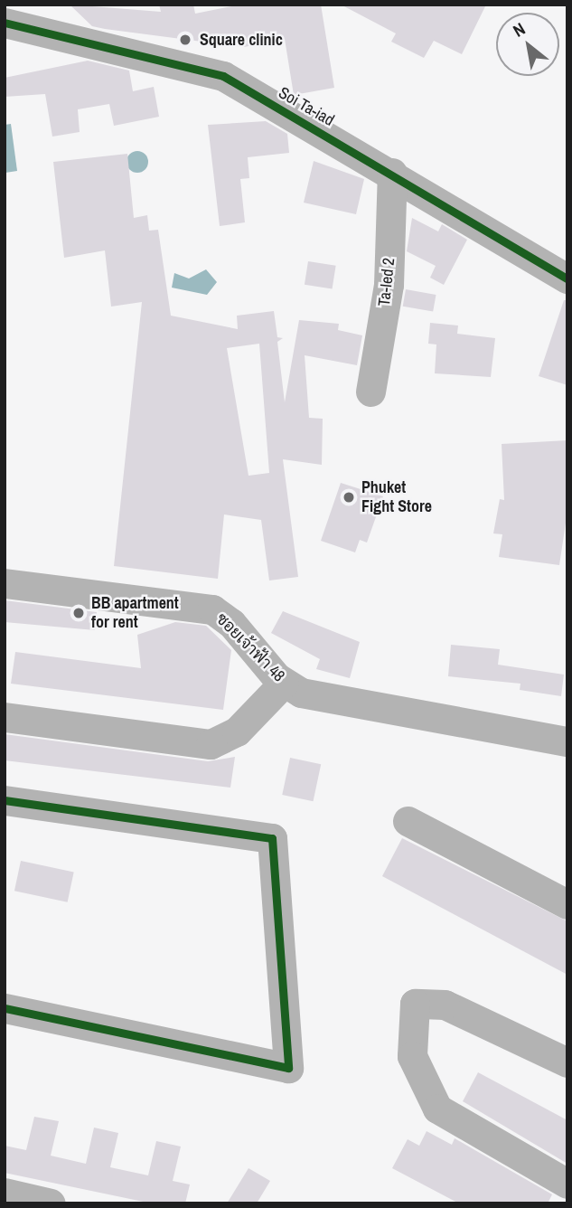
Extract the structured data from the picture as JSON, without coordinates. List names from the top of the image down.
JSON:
{
  "streets": {
    "street": ["Soi Ta-iad", "Ta-Ied 2", "ซอยเจ้าฟ้า 48"]
  },
  "crossings": [
    ["Soi Ta-iad", "Ta-Ied 2"]
  ],
  "places": ["Square clinic", "Phuket Fight Store", "BB apartment for rent"],
  "north": "top left"
}
